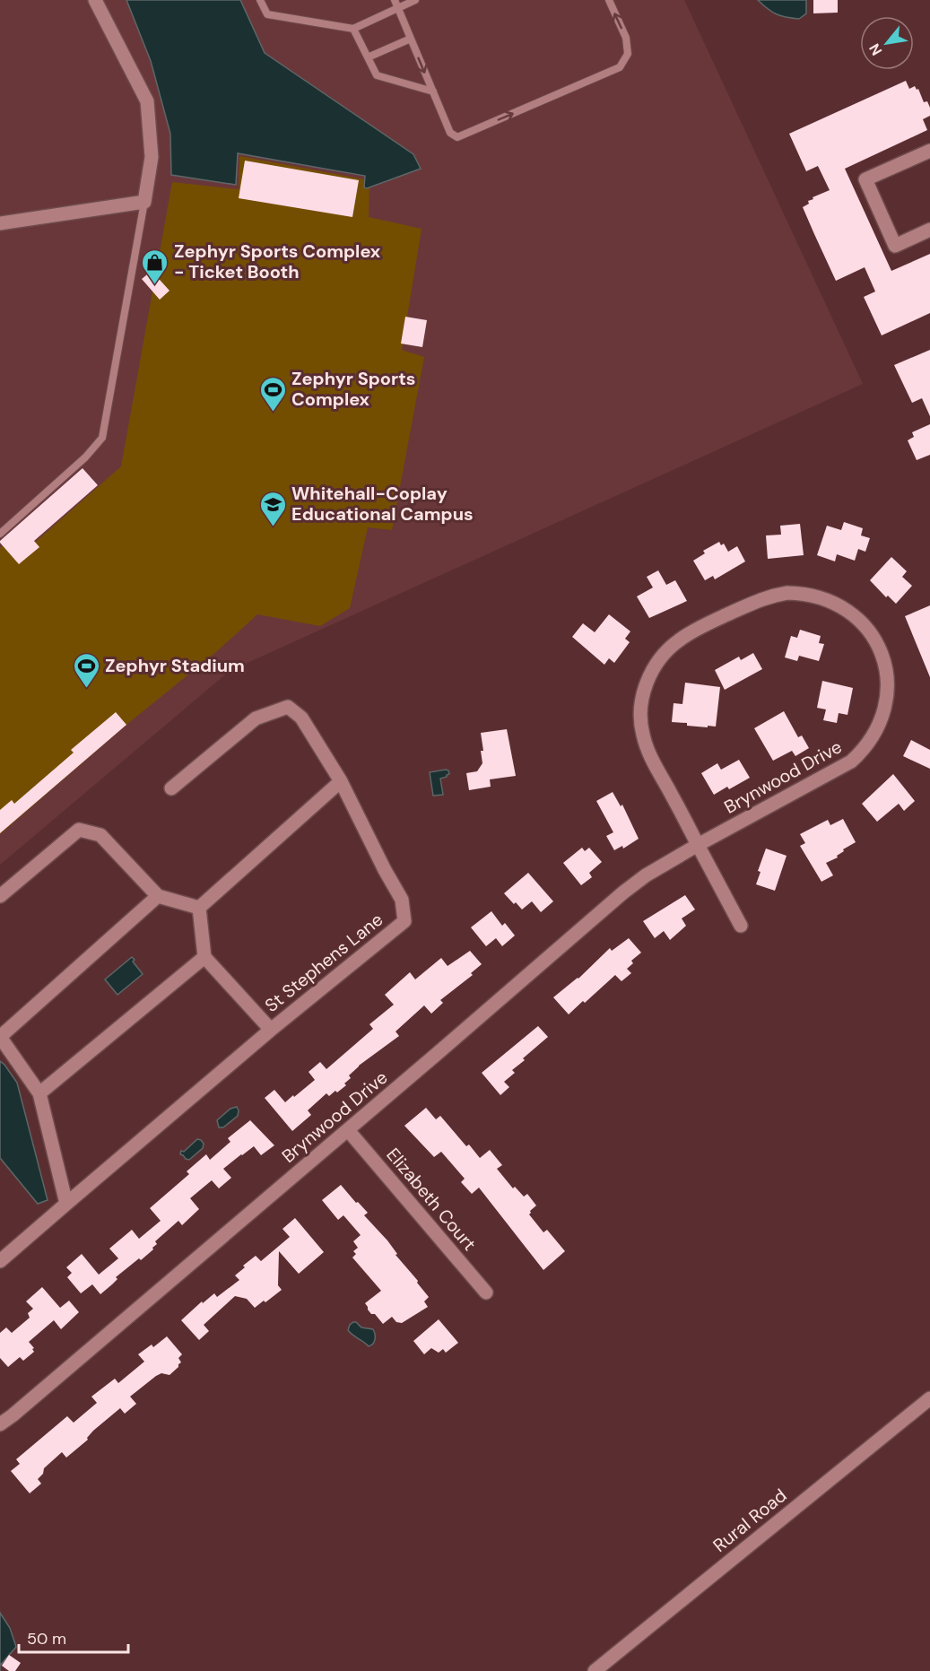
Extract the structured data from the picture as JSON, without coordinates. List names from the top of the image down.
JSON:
{
  "streets": {
    "street": [
      "Brynwood Drive",
      "St Stephens Lane",
      "Elizabeth Court",
      "Rural Road"
    ]
  },
  "crossings": [
    ["Brynwood Drive", "Elizabeth Court"]
  ],
  "places": {
    "shop": ["Zephyr Sports Complex - Ticket Booth"],
    "sports": ["Zephyr Sports Complex", "Zephyr Stadium"],
    "school or university": ["Whitehall-Coplay Educational Campus"]
  },
  "scale_bar": "50 m",
  "north": "bottom left"
}
